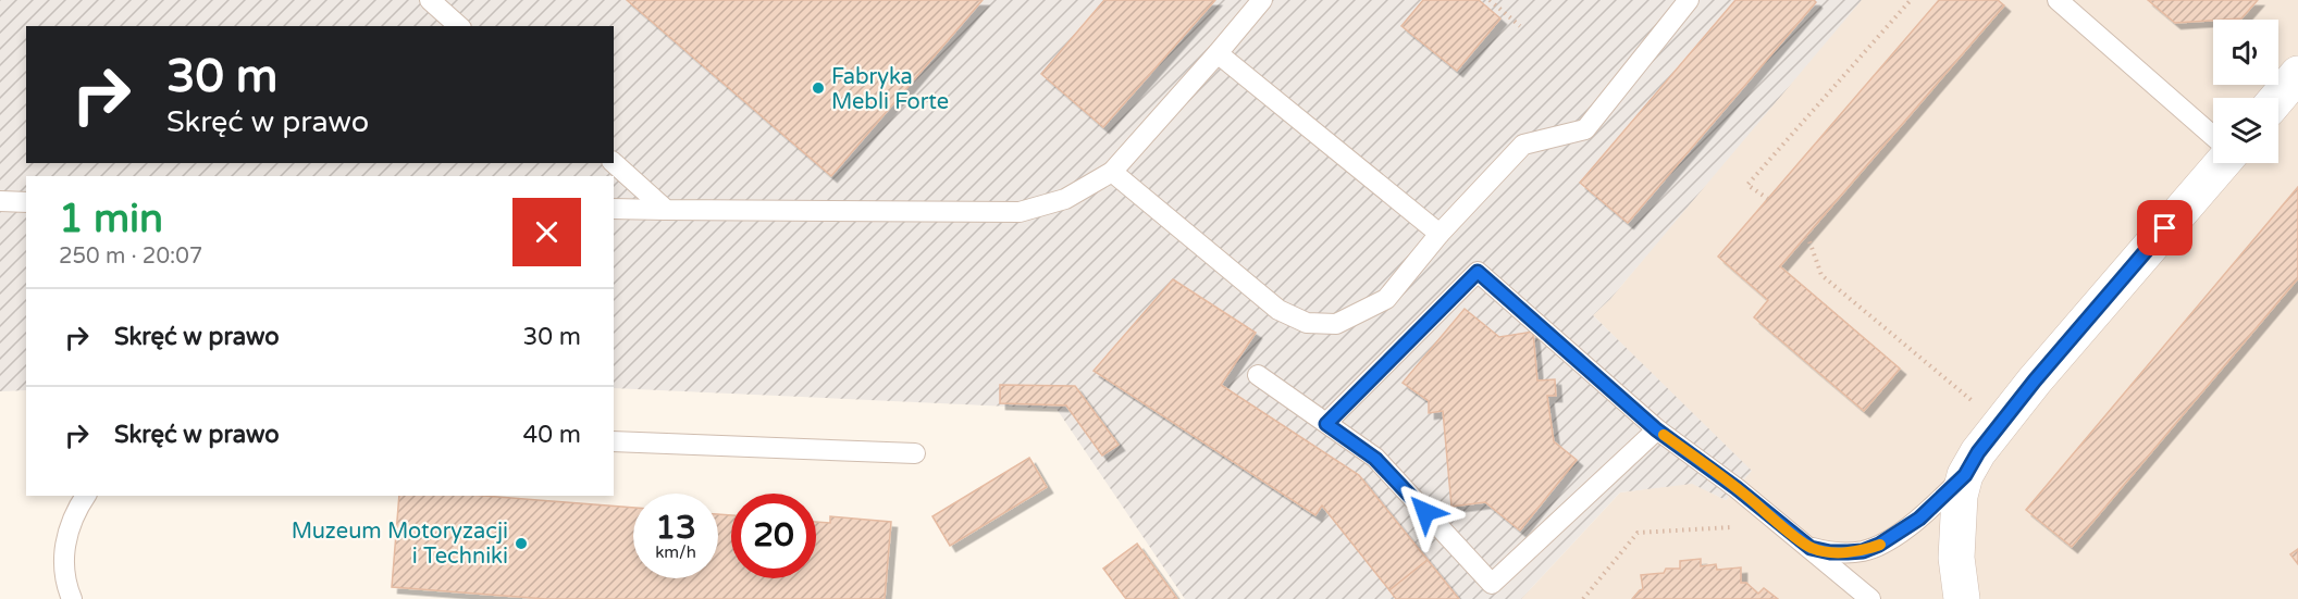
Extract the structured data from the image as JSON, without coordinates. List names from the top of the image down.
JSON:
{
  "places": ["Fabryka Mebli Forte", "Muzeum Motoryzacji i Techniki"],
  "page": {
    "turn": ["30 m", "Skręć w prawo"],
    "heading": ["1 min", "250 m · 20:07"],
    "list": [
      {
        "name": "Skręć w prawo",
        "value": "30 m"
      },
      {
        "name": "Skręć w prawo",
        "value": "40 m"
      }
    ],
    "speed": "13 km/h",
    "limit": "20"
  }
}
